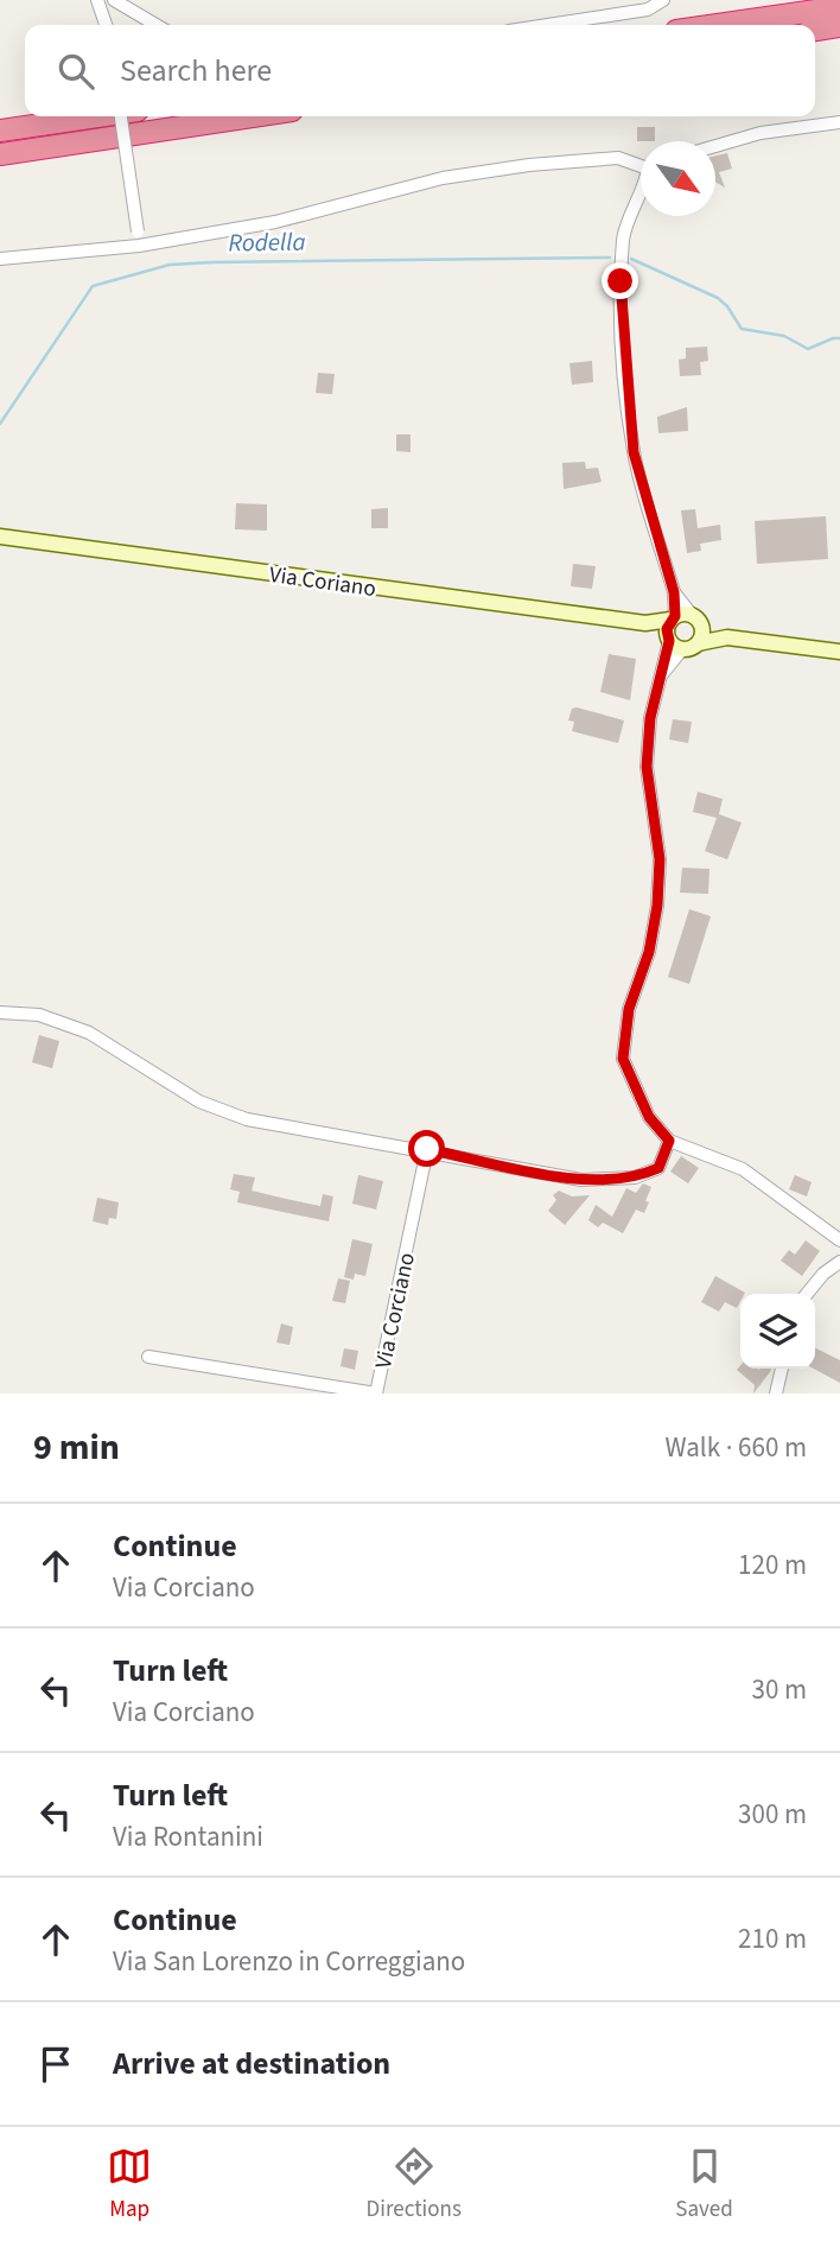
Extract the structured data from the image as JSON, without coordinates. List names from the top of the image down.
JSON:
{
  "streets": {
    "main road": ["Via Coriano"],
    "street": ["Via Corciano"]
  },
  "water": ["Rodella"],
  "north": "bottom right",
  "page": {
    "search": "Search here",
    "heading": ["9 min", "Walk · 660 m"],
    "list": [
      ["Continue", "Via Corciano", "120 m"],
      ["Turn left", "Via Corciano", "30 m"],
      ["Turn left", "Via Rontanini", "300 m"],
      ["Continue", "Via San Lorenzo in Correggiano", "210 m"],
      "Arrive at destination"
    ],
    "nav": ["Map", "Directions", "Saved"]
  }
}
